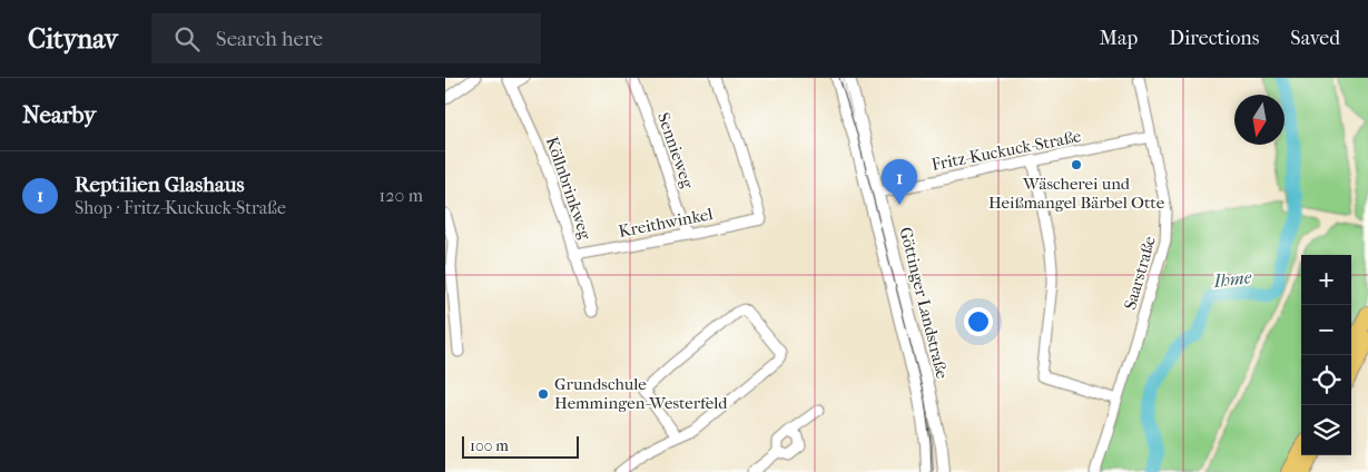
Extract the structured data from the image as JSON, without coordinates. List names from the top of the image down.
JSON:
{
  "streets": {
    "street": [
      "Sennieweg",
      "Fritz-Kuckuck-Straße",
      "Köllnbrinkweg",
      "Kreithwinkel",
      "Saarstraße",
      "Göttinger Landstraße"
    ]
  },
  "crossings": [
    ["Sennieweg", "Kreithwinkel"],
    ["Fritz-Kuckuck-Straße", "Saarstraße"],
    ["Fritz-Kuckuck-Straße", "Göttinger Landstraße"],
    ["Köllnbrinkweg", "Kreithwinkel"]
  ],
  "water": ["Ihme"],
  "places": ["Wäscherei und Heißmangel Bärbel Otte", "Grundschule Hemmingen-Westerfeld"],
  "scale_bar": "100 m",
  "north": "bottom",
  "page": {
    "header": "Citynav",
    "search": "Search here",
    "nav": ["Map", "Directions", "Saved"],
    "heading": "Nearby",
    "list": [
      {
        "mark": "1",
        "name": "Reptilien Glashaus",
        "note": "Shop · Fritz-Kuckuck-Straße",
        "value": "120 m"
      }
    ],
    "pins": "1",
    "map_buttons": ["+", "−"],
    "scale": "100 m"
  }
}
